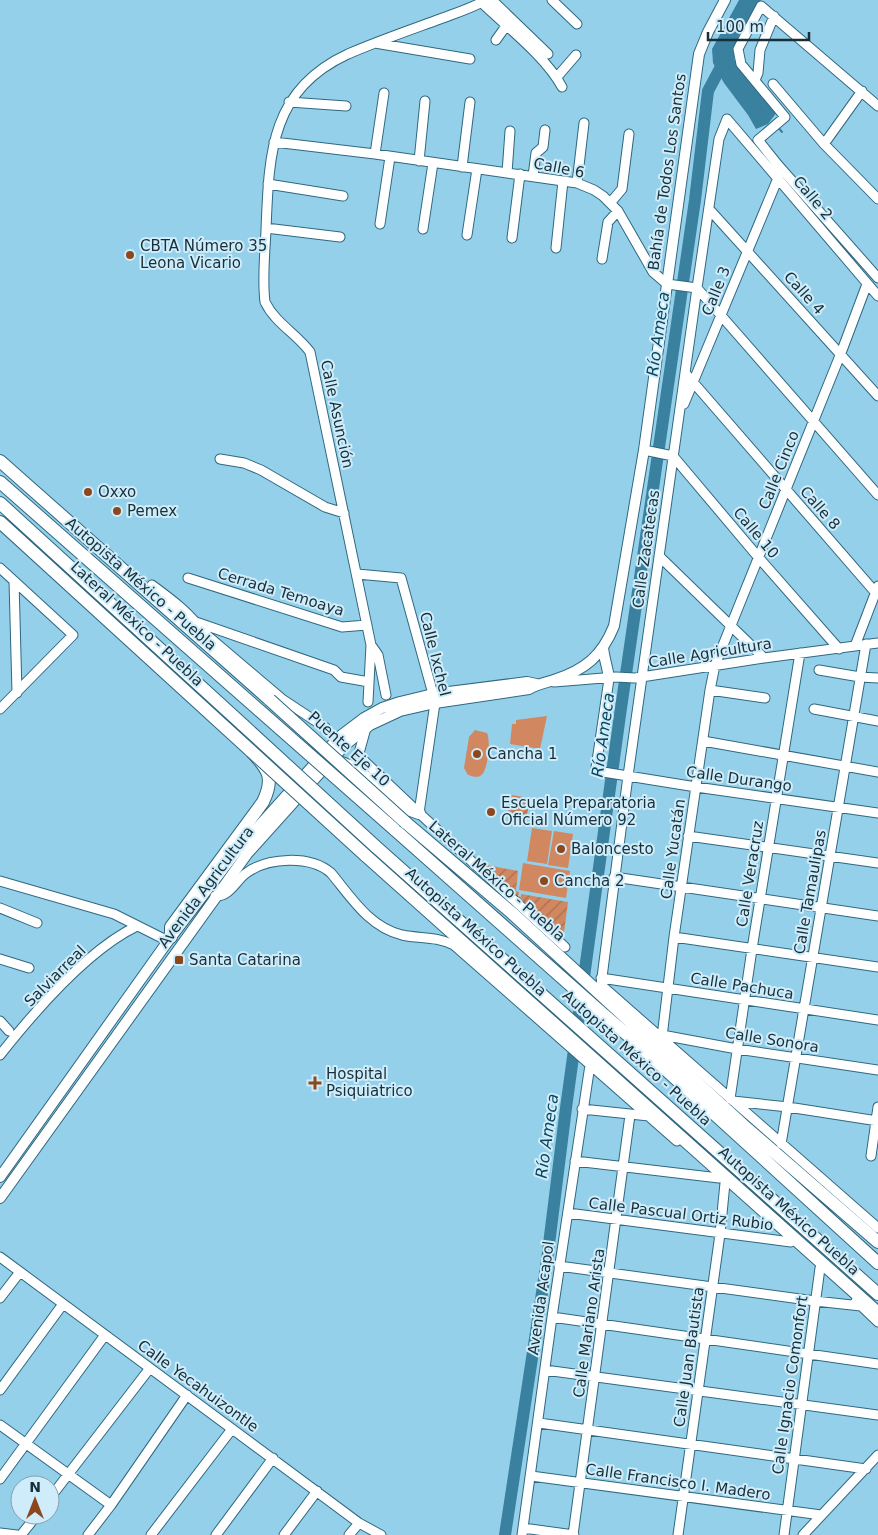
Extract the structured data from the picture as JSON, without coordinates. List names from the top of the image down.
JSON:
{
  "streets": {
    "highway": [
      "Autopista México - Puebla",
      "Lateral México - Puebla",
      "Puente Eje 10",
      "Autopista México Puebla"
    ],
    "main road": ["Bahía de Todos Los Santos", "Avenida Agricultura"],
    "street": [
      "Calle 6",
      "Calle 2",
      "Calle 3",
      "Calle 4",
      "Calle Asunción",
      "Calle Cinco",
      "Calle 8",
      "Calle 10",
      "Calle Zacatecas",
      "Cerrada Temoaya",
      "Calle Agricultura",
      "Calle Ixchel",
      "Calle Durango",
      "Calle Yucatán",
      "Calle Veracruz",
      "Calle Tamaulipas",
      "Salviarreal",
      "Calle Pachuca",
      "Calle Sonora",
      "Calle Pascual Ortiz Rubio",
      "Avenida Acapol",
      "Calle Mariano Arista",
      "Calle Juan Bautista",
      "Calle Ignacio Comonfort",
      "Calle Yecahuizontle",
      "Calle Francisco I. Madero"
    ]
  },
  "crossings": [
    ["Calle 6", "Bahía de Todos Los Santos"],
    ["Calle 6", "Calle Asunción"],
    ["Bahía de Todos Los Santos", "Calle Agricultura"],
    ["Bahía de Todos Los Santos", "Avenida Agricultura"],
    ["Calle 2", "Calle 3"],
    ["Calle 2", "Calle Cinco"],
    ["Calle 2", "Calle Zacatecas"],
    ["Calle 3", "Calle 4"],
    ["Calle 3", "Calle 8"],
    ["Calle 3", "Calle Zacatecas"],
    ["Calle 4", "Calle Cinco"],
    ["Calle 4", "Calle Zacatecas"],
    ["Calle Asunción", "Cerrada Temoaya"],
    ["Calle Asunción", "Calle Ixchel"],
    ["Calle Cinco", "Calle 8"],
    ["Calle Cinco", "Calle 10"],
    ["Calle Cinco", "Calle Agricultura"],
    ["Calle Cinco", "Calle Yucatán"],
    ["Calle 8", "Calle Zacatecas"],
    ["Calle 10", "Calle Zacatecas"],
    ["Calle 10", "Calle Agricultura"],
    ["Calle Zacatecas", "Calle Agricultura"],
    ["Calle Zacatecas", "Calle Durango"],
    ["Calle Zacatecas", "Calle Pachuca"],
    ["Autopista México - Puebla", "Puente Eje 10"],
    ["Autopista México - Puebla", "Autopista México Puebla"],
    ["Lateral México - Puebla", "Puente Eje 10"],
    ["Calle Agricultura", "Calle Durango"],
    ["Calle Agricultura", "Calle Yucatán"],
    ["Calle Agricultura", "Calle Veracruz"],
    ["Calle Agricultura", "Avenida Agricultura"],
    ["Calle Agricultura", "Calle Tamaulipas"],
    ["Calle Ixchel", "Avenida Agricultura"],
    ["Calle Durango", "Calle Yucatán"],
    ["Calle Durango", "Calle Veracruz"],
    ["Calle Durango", "Calle Tamaulipas"],
    ["Calle Yucatán", "Calle Pachuca"],
    ["Calle Yucatán", "Calle Sonora"],
    ["Calle Veracruz", "Calle Pachuca"],
    ["Calle Veracruz", "Calle Sonora"],
    ["Calle Tamaulipas", "Calle Pachuca"],
    ["Calle Tamaulipas", "Calle Sonora"],
    ["Autopista México Puebla", "Calle Pascual Ortiz Rubio"],
    ["Autopista México Puebla", "Avenida Acapol"],
    ["Autopista México Puebla", "Calle Juan Bautista"],
    ["Autopista México Puebla", "Calle Ignacio Comonfort"],
    ["Calle Pascual Ortiz Rubio", "Avenida Acapol"],
    ["Calle Pascual Ortiz Rubio", "Calle Mariano Arista"],
    ["Calle Pascual Ortiz Rubio", "Calle Juan Bautista"],
    ["Avenida Acapol", "Calle Francisco I. Madero"],
    ["Calle Mariano Arista", "Calle Francisco I. Madero"],
    ["Calle Juan Bautista", "Calle Francisco I. Madero"],
    ["Calle Ignacio Comonfort", "Calle Francisco I. Madero"]
  ],
  "water": ["Río Ameca"],
  "places": {
    "other": [
      "CBTA Número 35 Leona Vicario",
      "Oxxo",
      "Pemex",
      "Cancha 1",
      "Escuela Preparatoria Oficial Número 92",
      "Baloncesto",
      "Cancha 2"
    ],
    "transit": ["Santa Catarina"],
    "health": ["Hospital Psiquiatrico"]
  },
  "scale_bar": "100 m",
  "north": "top"
}
